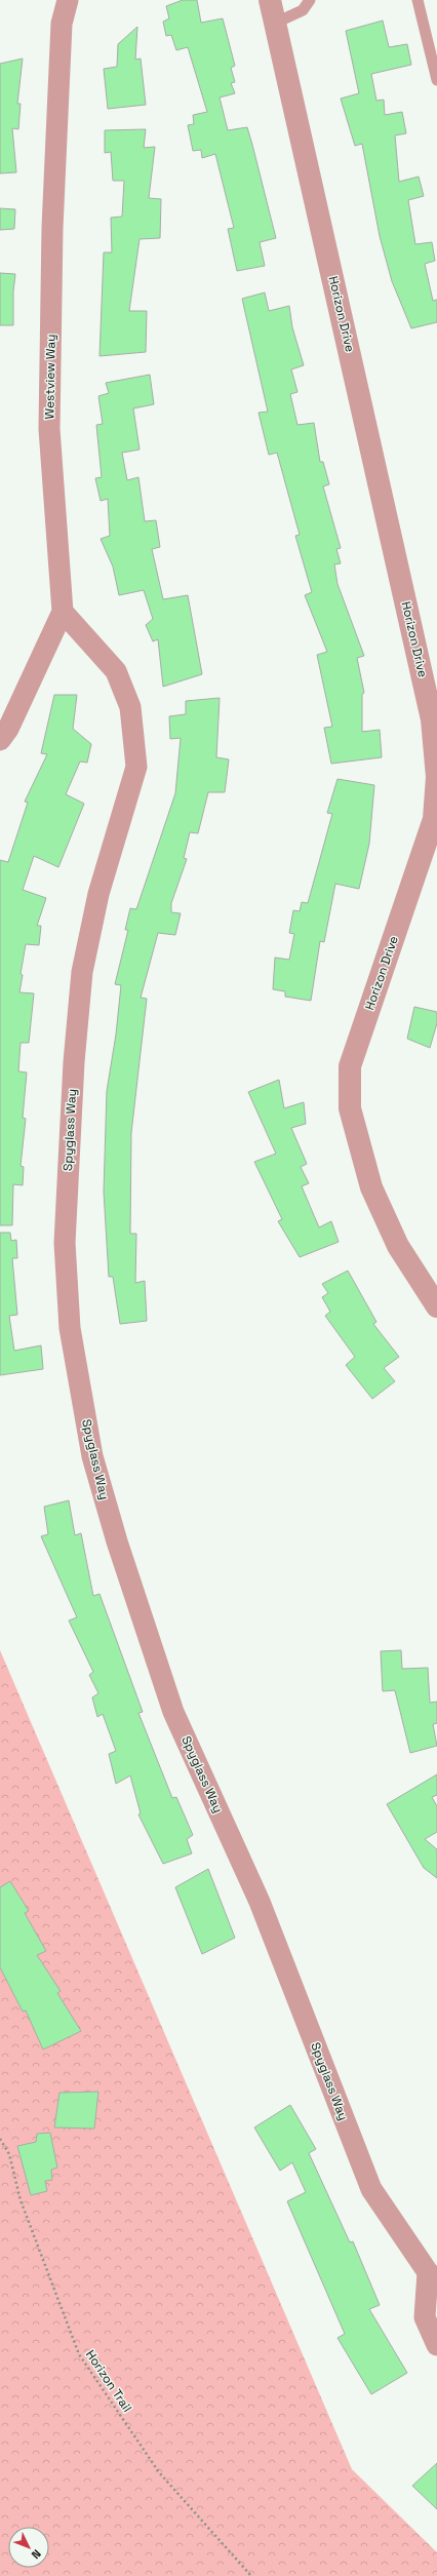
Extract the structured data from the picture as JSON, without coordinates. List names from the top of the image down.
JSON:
{
  "streets": {
    "street": ["Horizon Drive", "Westview Way", "Spyglass Way"],
    "path": ["Horizon Trail"]
  },
  "crossings": [
    ["Westview Way", "Spyglass Way"]
  ],
  "north": "bottom right"
}
